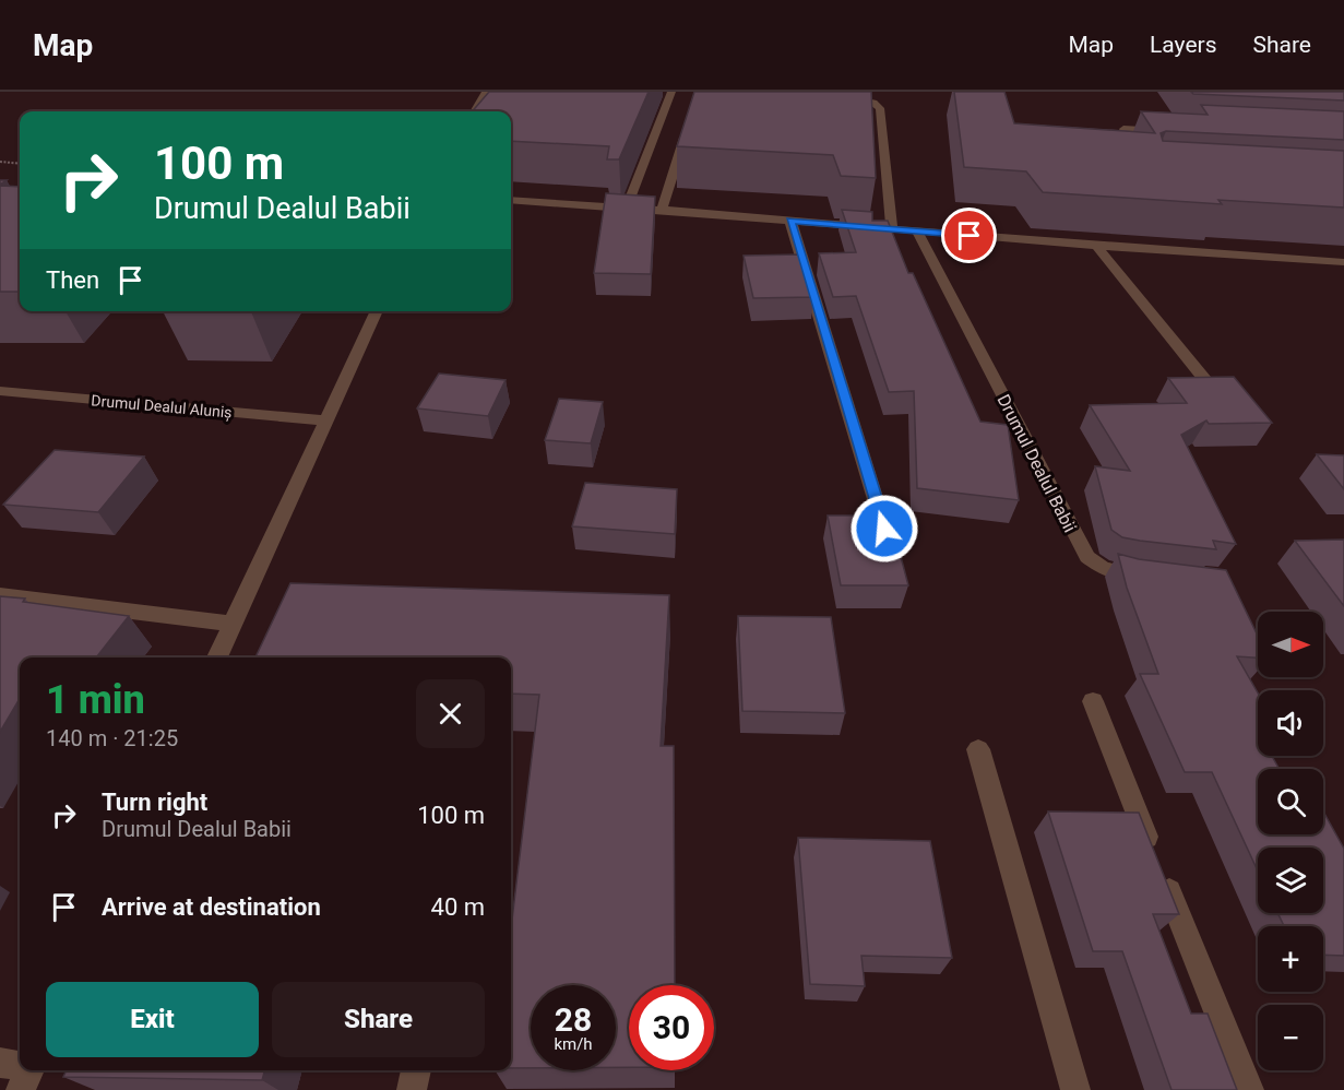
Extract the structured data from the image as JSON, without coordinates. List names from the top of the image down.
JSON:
{
  "streets": {
    "street": ["Drumul Dealul Aluniș", "Drumul Dealul Babii"]
  },
  "north": "right",
  "page": {
    "header": "Map",
    "nav": ["Map", "Layers", "Share"],
    "turn": ["100 m", "Drumul Dealul Babii"],
    "then": "Then",
    "map_buttons": ["+", "−"],
    "heading": ["1 min", "140 m · 21:25"],
    "list": [
      {
        "name": "Turn right",
        "note": "Drumul Dealul Babii",
        "value": "100 m"
      },
      {
        "name": "Arrive at destination",
        "value": "40 m"
      }
    ],
    "buttons": ["Exit", "Share"],
    "speed": "28 km/h",
    "limit": "30"
  }
}
